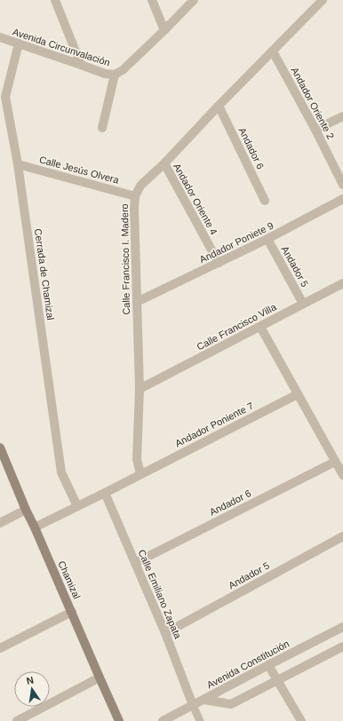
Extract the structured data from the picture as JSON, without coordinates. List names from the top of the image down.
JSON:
{
  "streets": {
    "street": [
      "Avenida Circunvalación",
      "Andador Oriente 2",
      "Andador 6",
      "Calle Jesús Olvera",
      "Andador Oriente 4",
      "Andador Poniete 9",
      "Calle Francisco I. Madero",
      "Andador 5",
      "Cerrada de Chamizal",
      "Calle Francisco Villa",
      "Andador Poniente 7",
      "Chamizal",
      "Calle Emiliano Zapata",
      "Avenida Constitución"
    ]
  },
  "crossings": [
    ["Avenida Circunvalación", "Cerrada de Chamizal"],
    ["Andador Oriente 2", "Calle Francisco I. Madero"],
    ["Andador 6", "Calle Francisco I. Madero"],
    ["Andador 6", "Calle Emiliano Zapata"],
    ["Calle Jesús Olvera", "Calle Francisco I. Madero"],
    ["Calle Jesús Olvera", "Cerrada de Chamizal"],
    ["Andador Oriente 4", "Andador Poniete 9"],
    ["Andador Oriente 4", "Calle Francisco I. Madero"],
    ["Andador Poniete 9", "Calle Francisco I. Madero"],
    ["Andador Poniete 9", "Andador 5"],
    ["Calle Francisco I. Madero", "Calle Francisco Villa"],
    ["Calle Francisco I. Madero", "Andador Poniente 7"],
    ["Andador 5", "Calle Francisco Villa"],
    ["Andador 5", "Calle Emiliano Zapata"],
    ["Calle Emiliano Zapata", "Avenida Constitución"]
  ],
  "north": "top"
}
